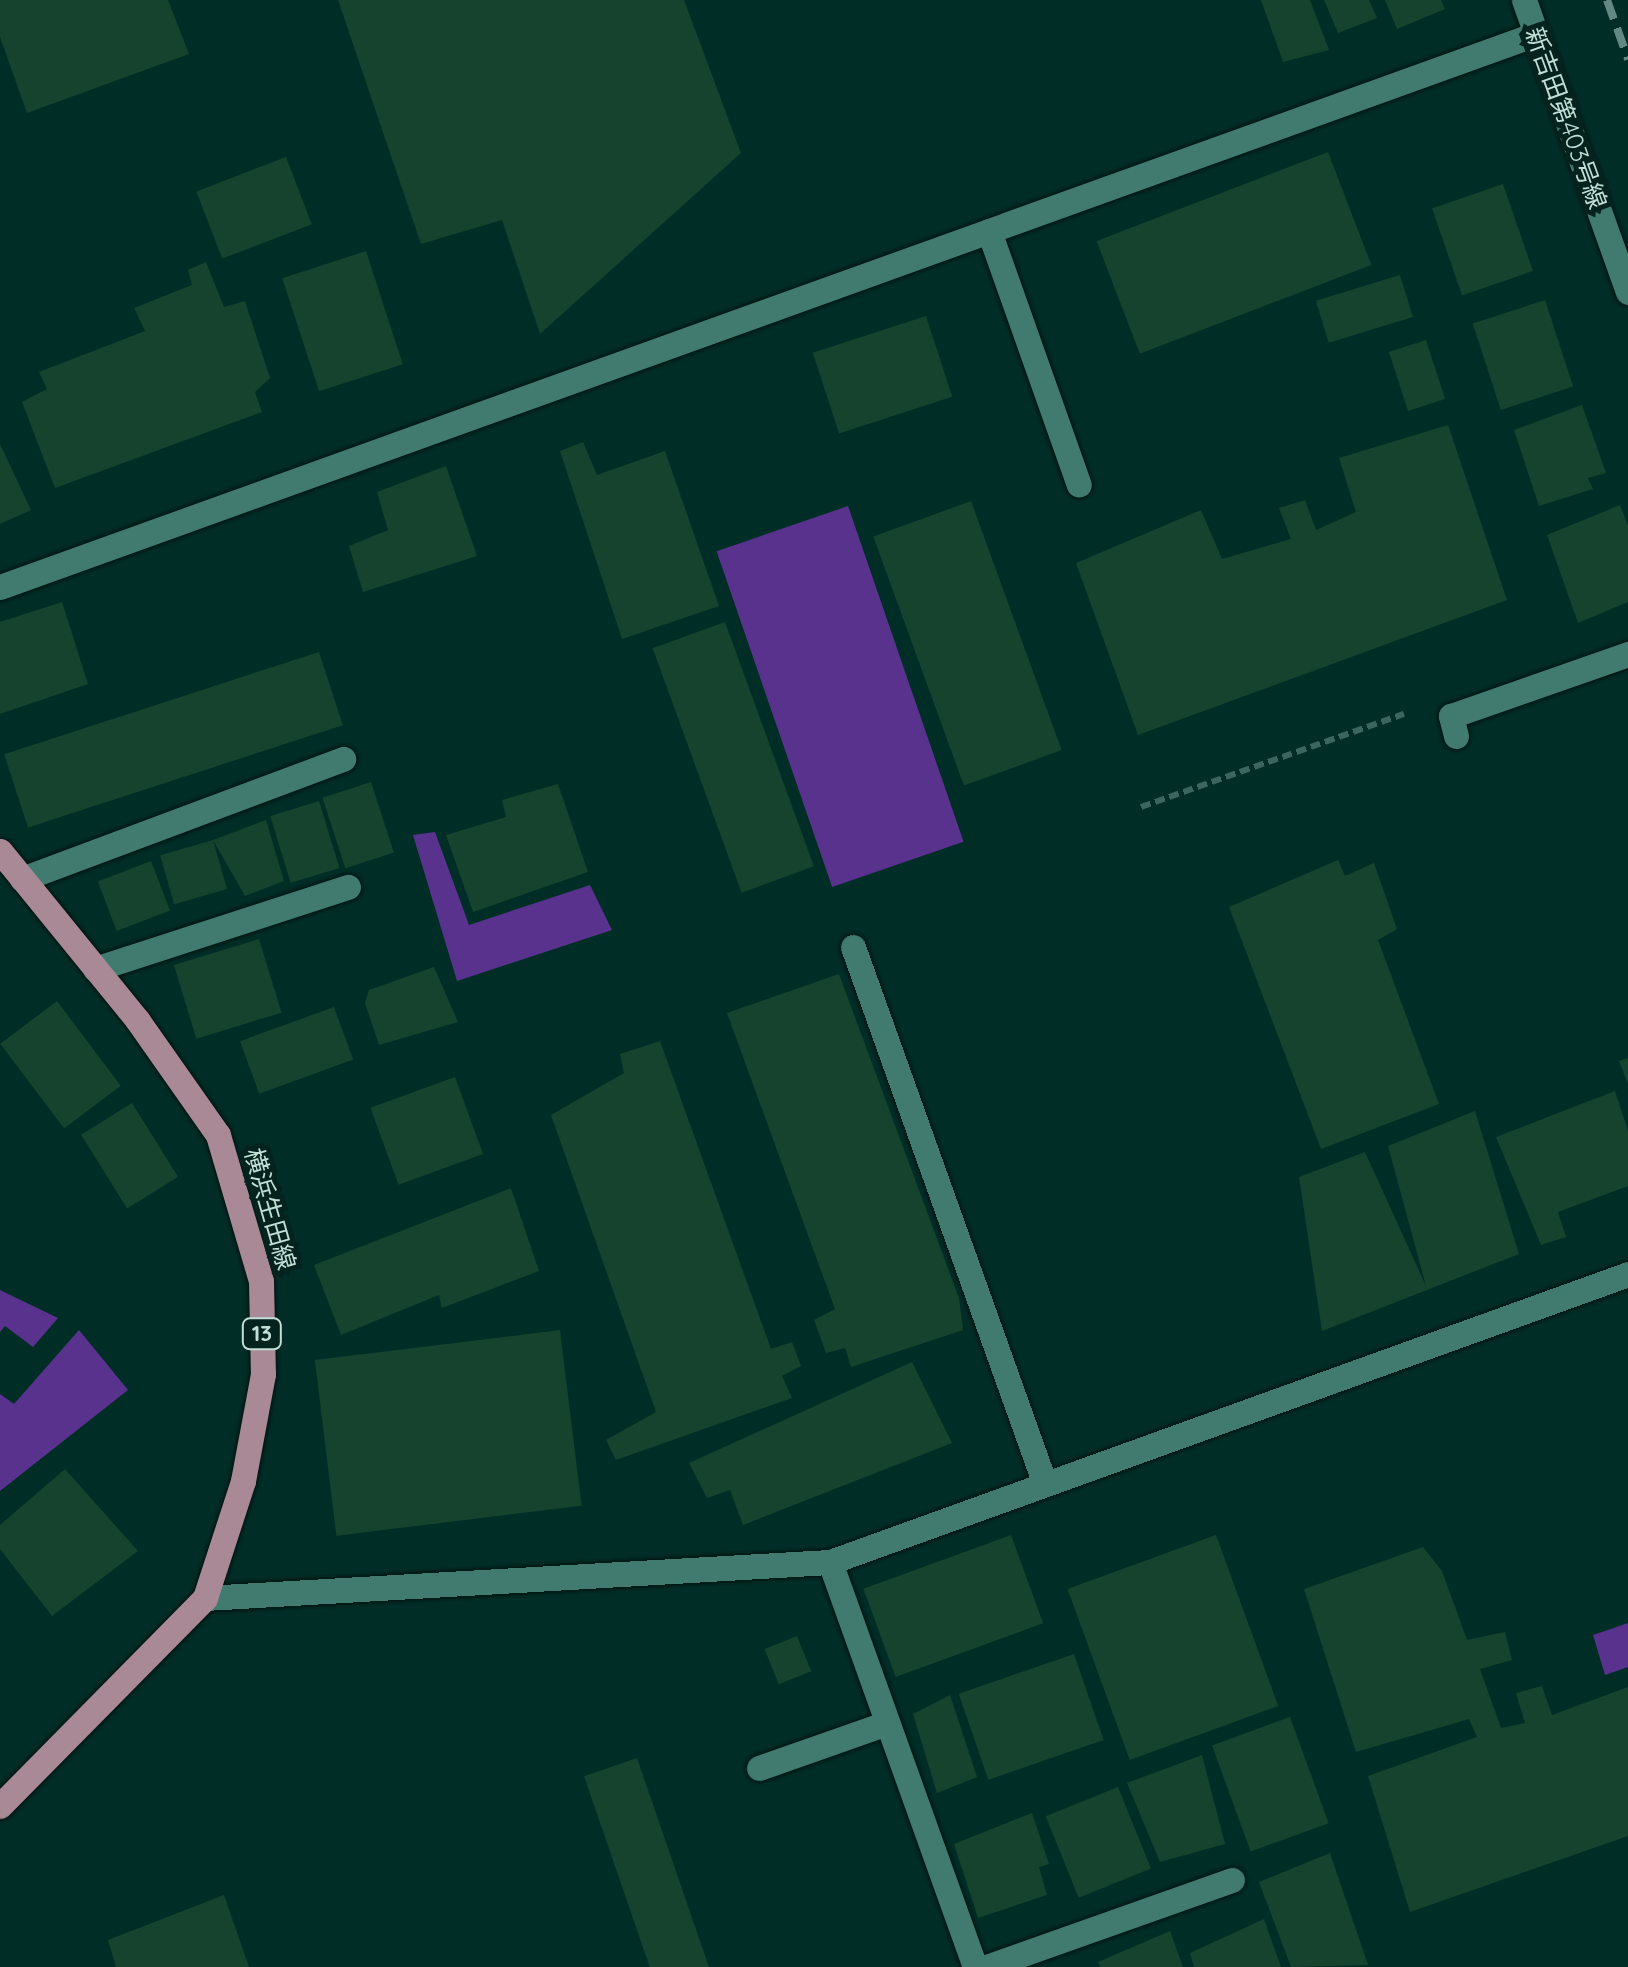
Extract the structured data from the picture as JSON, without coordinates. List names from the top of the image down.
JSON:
{
  "streets": {
    "main road": ["横浜生田線", "13"],
    "street": ["新吉田第403号線"]
  }
}
